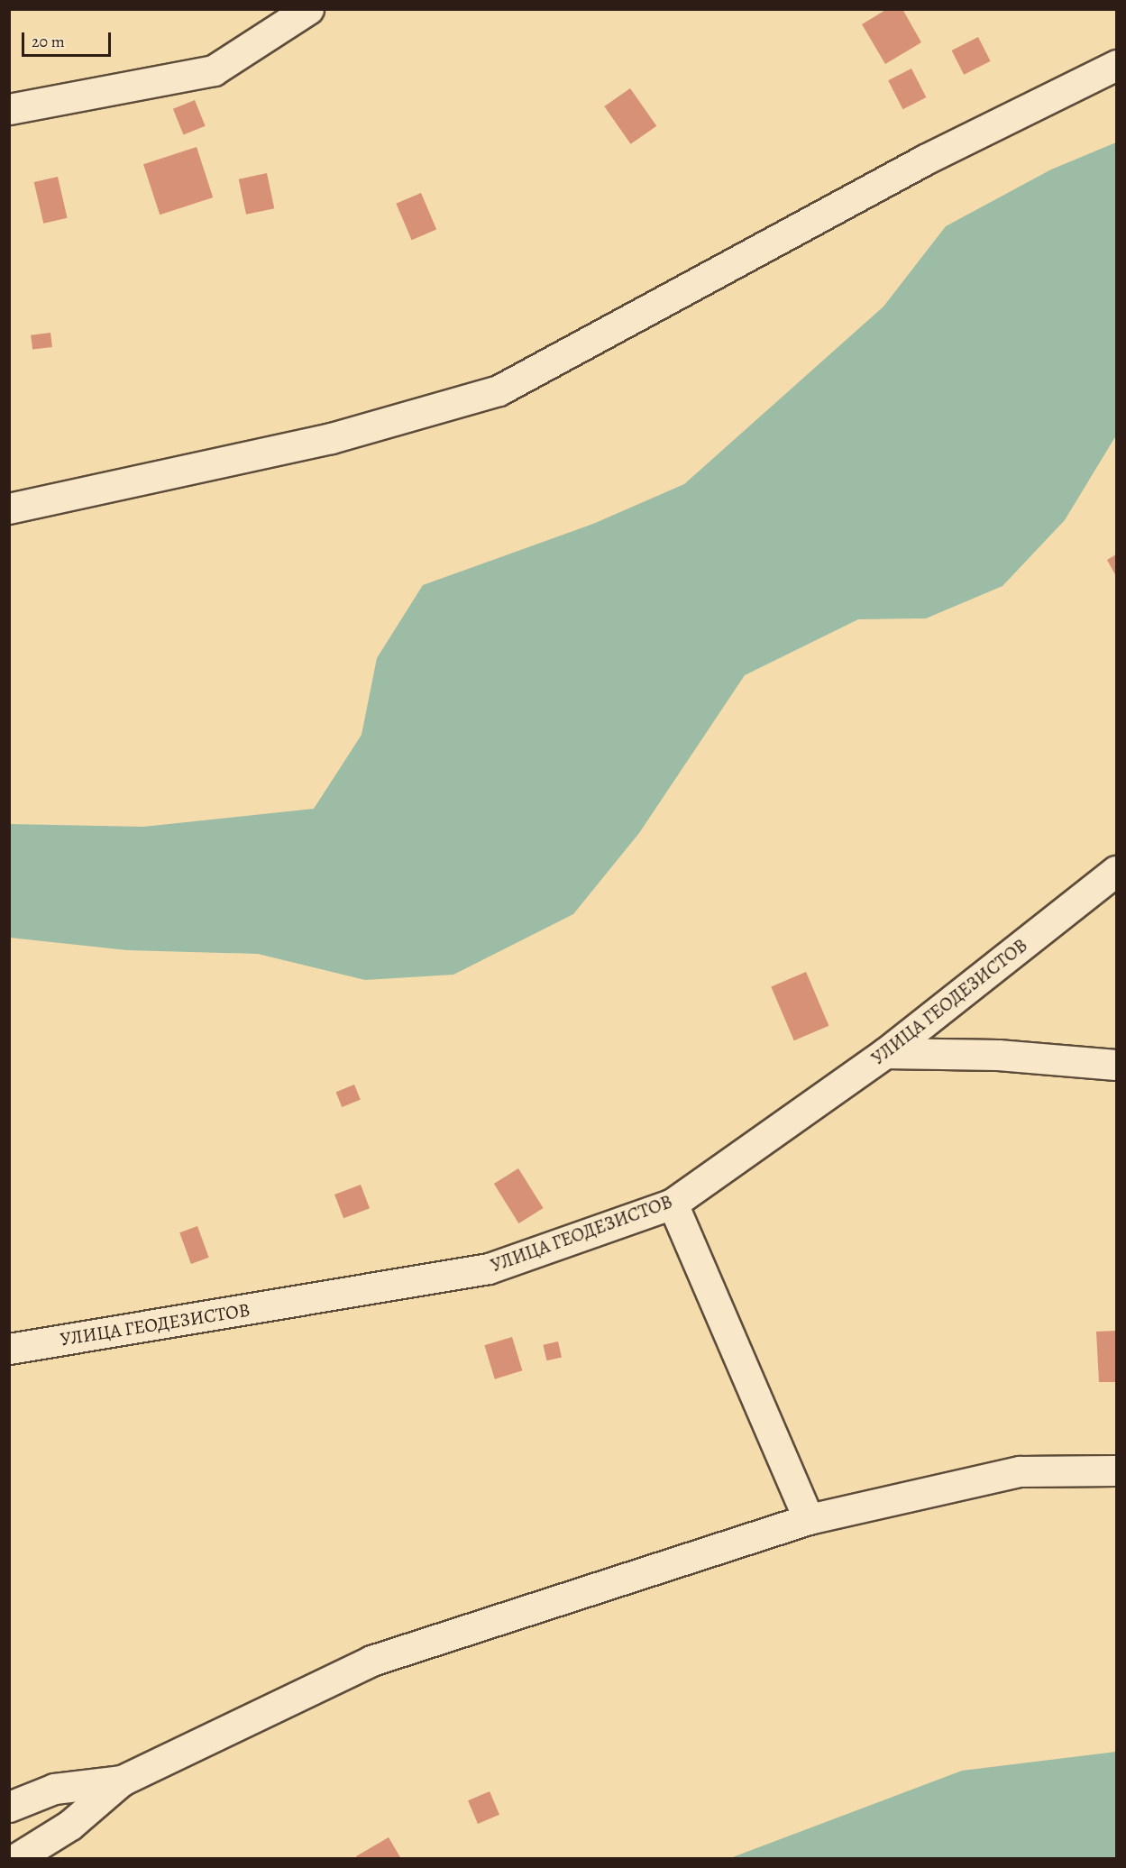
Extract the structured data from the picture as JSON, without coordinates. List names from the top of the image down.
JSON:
{
  "streets": {
    "street": ["УЛИЦА ГЕОДЕЗИСТОВ"]
  },
  "scale_bar": "20 m"
}
